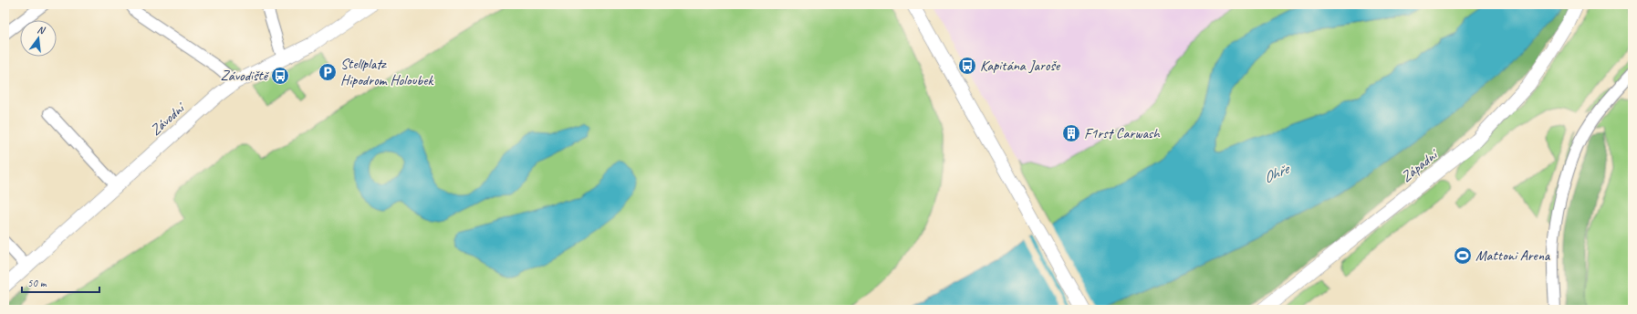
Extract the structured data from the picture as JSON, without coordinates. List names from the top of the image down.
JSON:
{
  "streets": {
    "street": ["Závodní", "Západní"]
  },
  "water": ["Ohře"],
  "places": {
    "bus stop": ["Kapitána Jaroše", "Závodiště"],
    "parking": ["Stellplatz Hipodrom Holoubek"],
    "building": ["F1rst Carwash"],
    "sports": ["Mattoni Arena"]
  },
  "scale_bar": "50 m",
  "north": "top"
}
